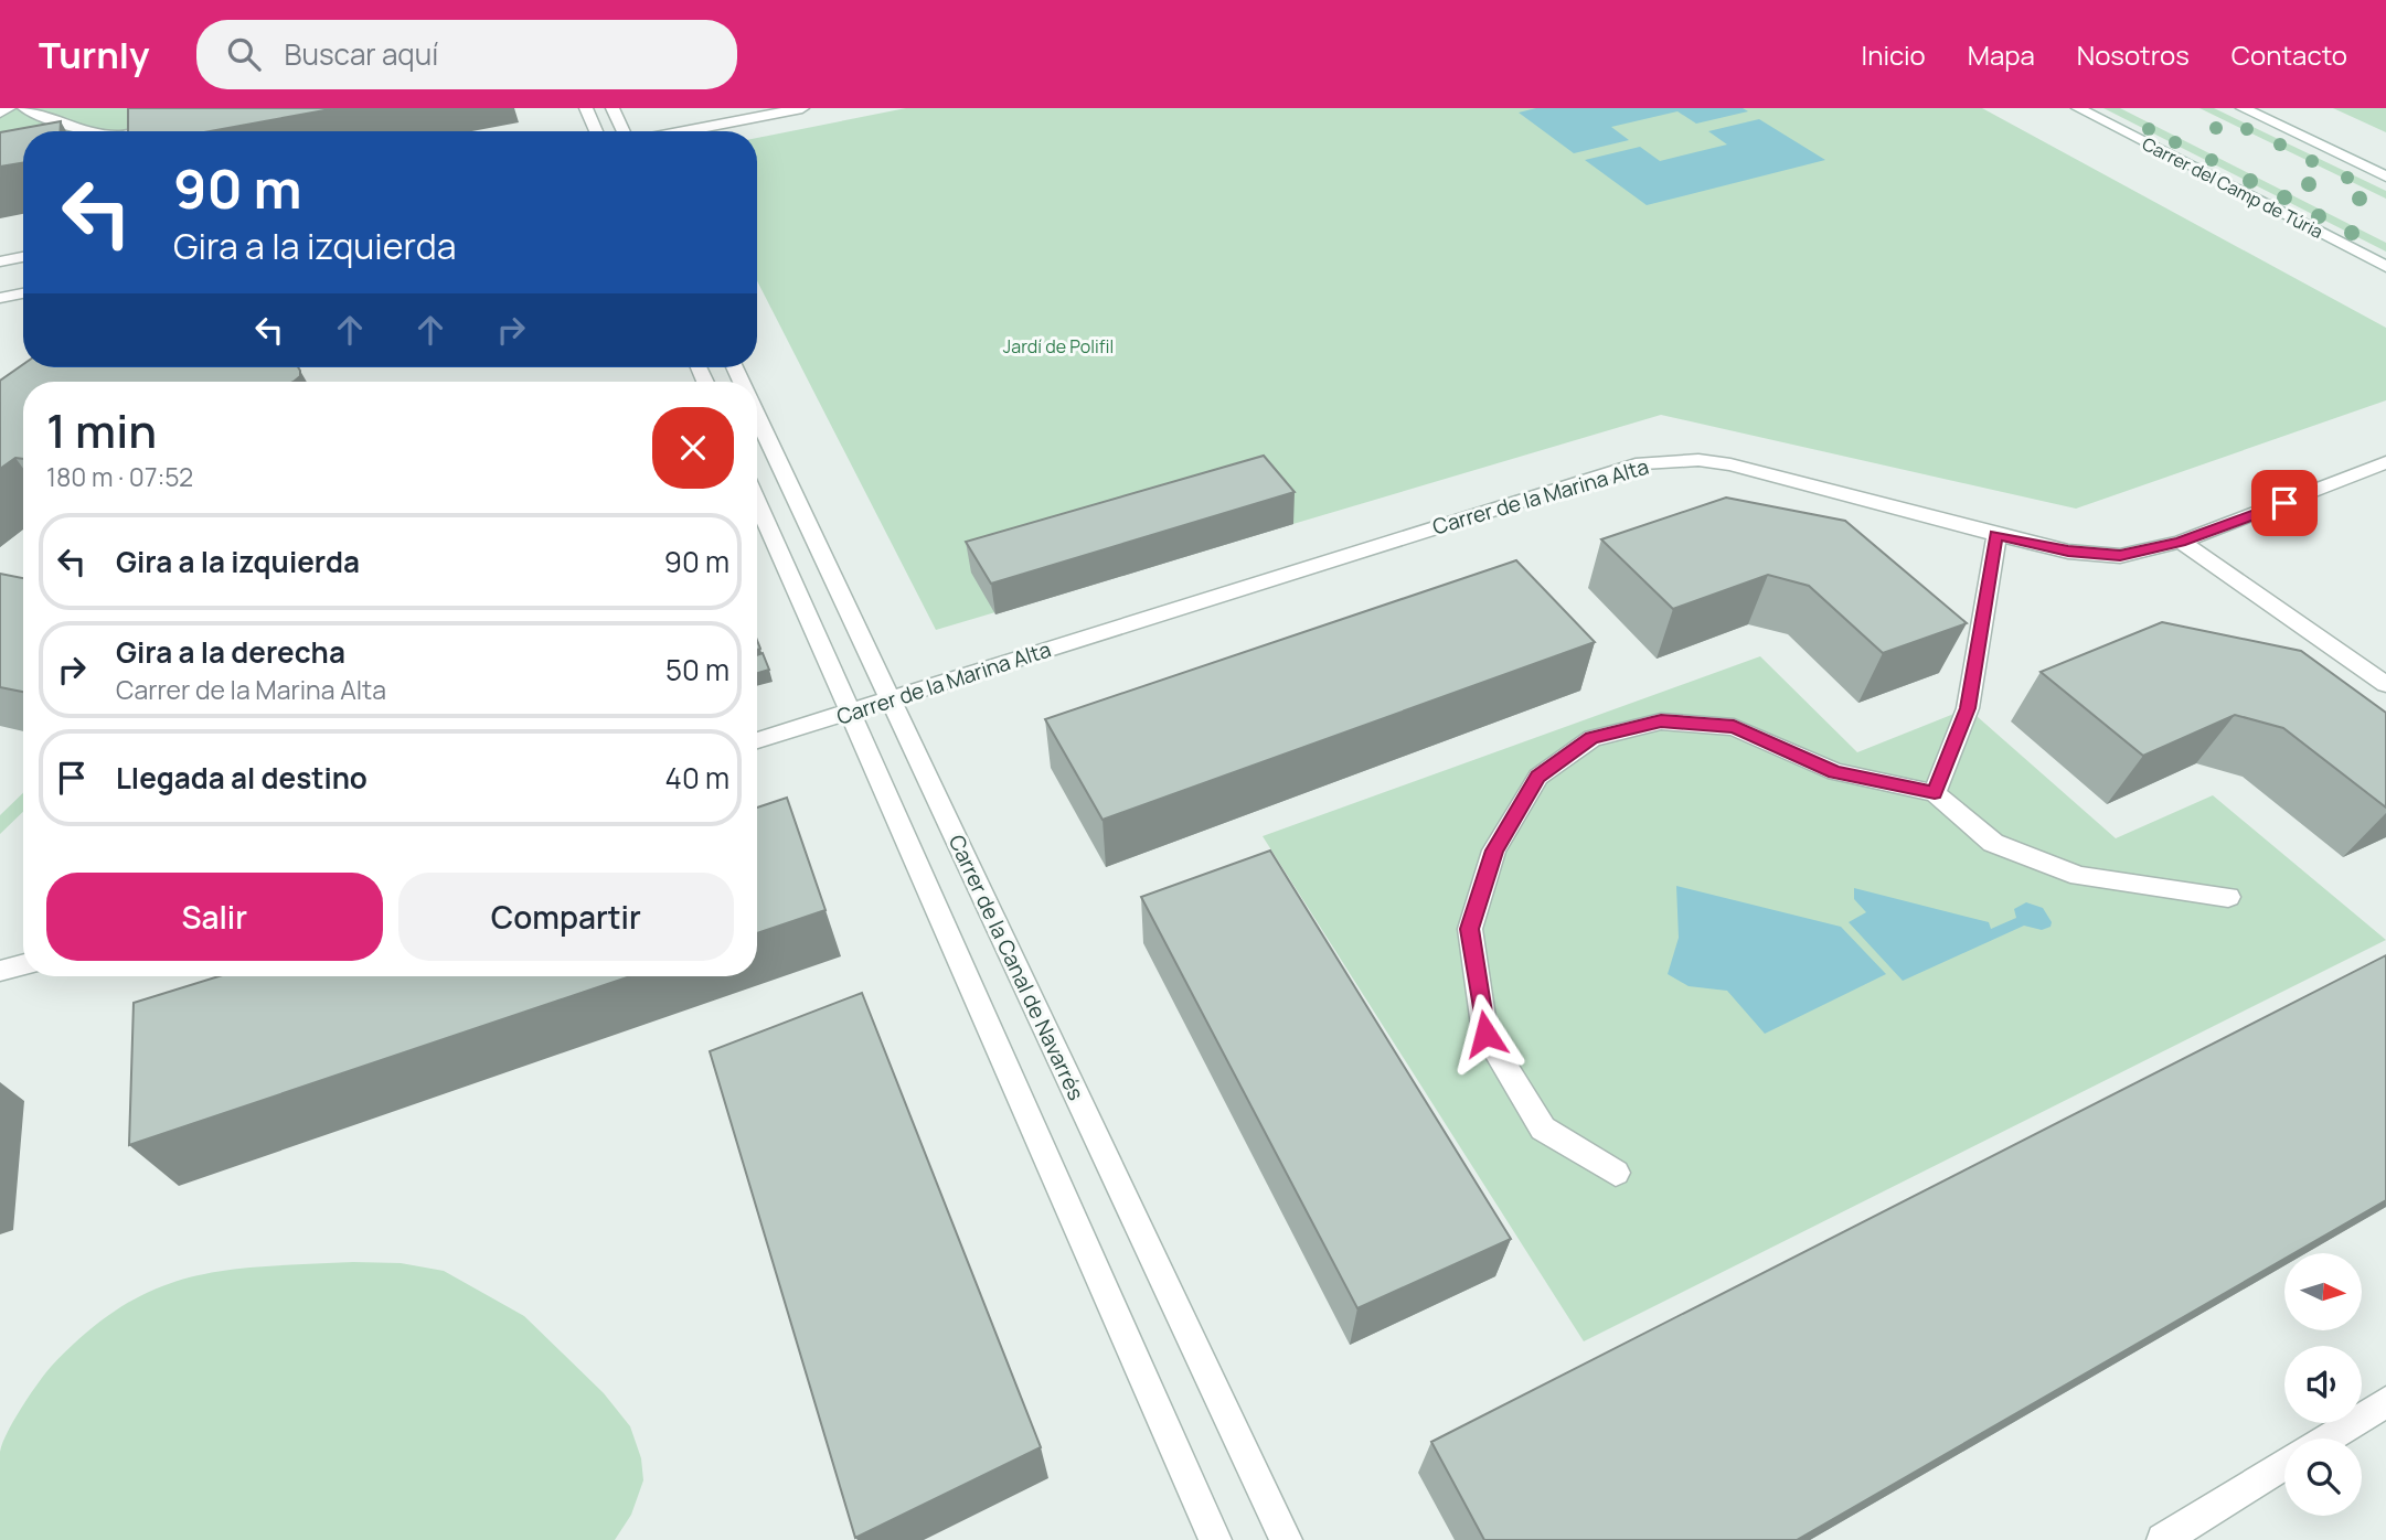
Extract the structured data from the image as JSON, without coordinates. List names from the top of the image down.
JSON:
{
  "streets": {
    "street": ["Carrer del Camp de Túria", "Carrer de la Marina Alta", "Carrer de la Canal de Navarrés"]
  },
  "crossings": [
    ["Carrer de la Marina Alta", "Carrer de la Canal de Navarrés"]
  ],
  "parks": ["Jardí de Polifil"],
  "north": "right",
  "page": {
    "header": "Turnly",
    "search": "Buscar aquí",
    "nav": [
      "Inicio",
      "Mapa",
      "Nosotros",
      "Contacto"
    ],
    "turn": ["90 m", "Gira a la izquierda"],
    "heading": ["1 min", "180 m · 07:52"],
    "list": [
      {
        "name": "Gira a la izquierda",
        "value": "90 m"
      },
      {
        "name": "Gira a la derecha",
        "note": "Carrer de la Marina Alta",
        "value": "50 m"
      },
      {
        "name": "Llegada al destino",
        "value": "40 m"
      }
    ],
    "buttons": ["Salir", "Compartir"]
  }
}
